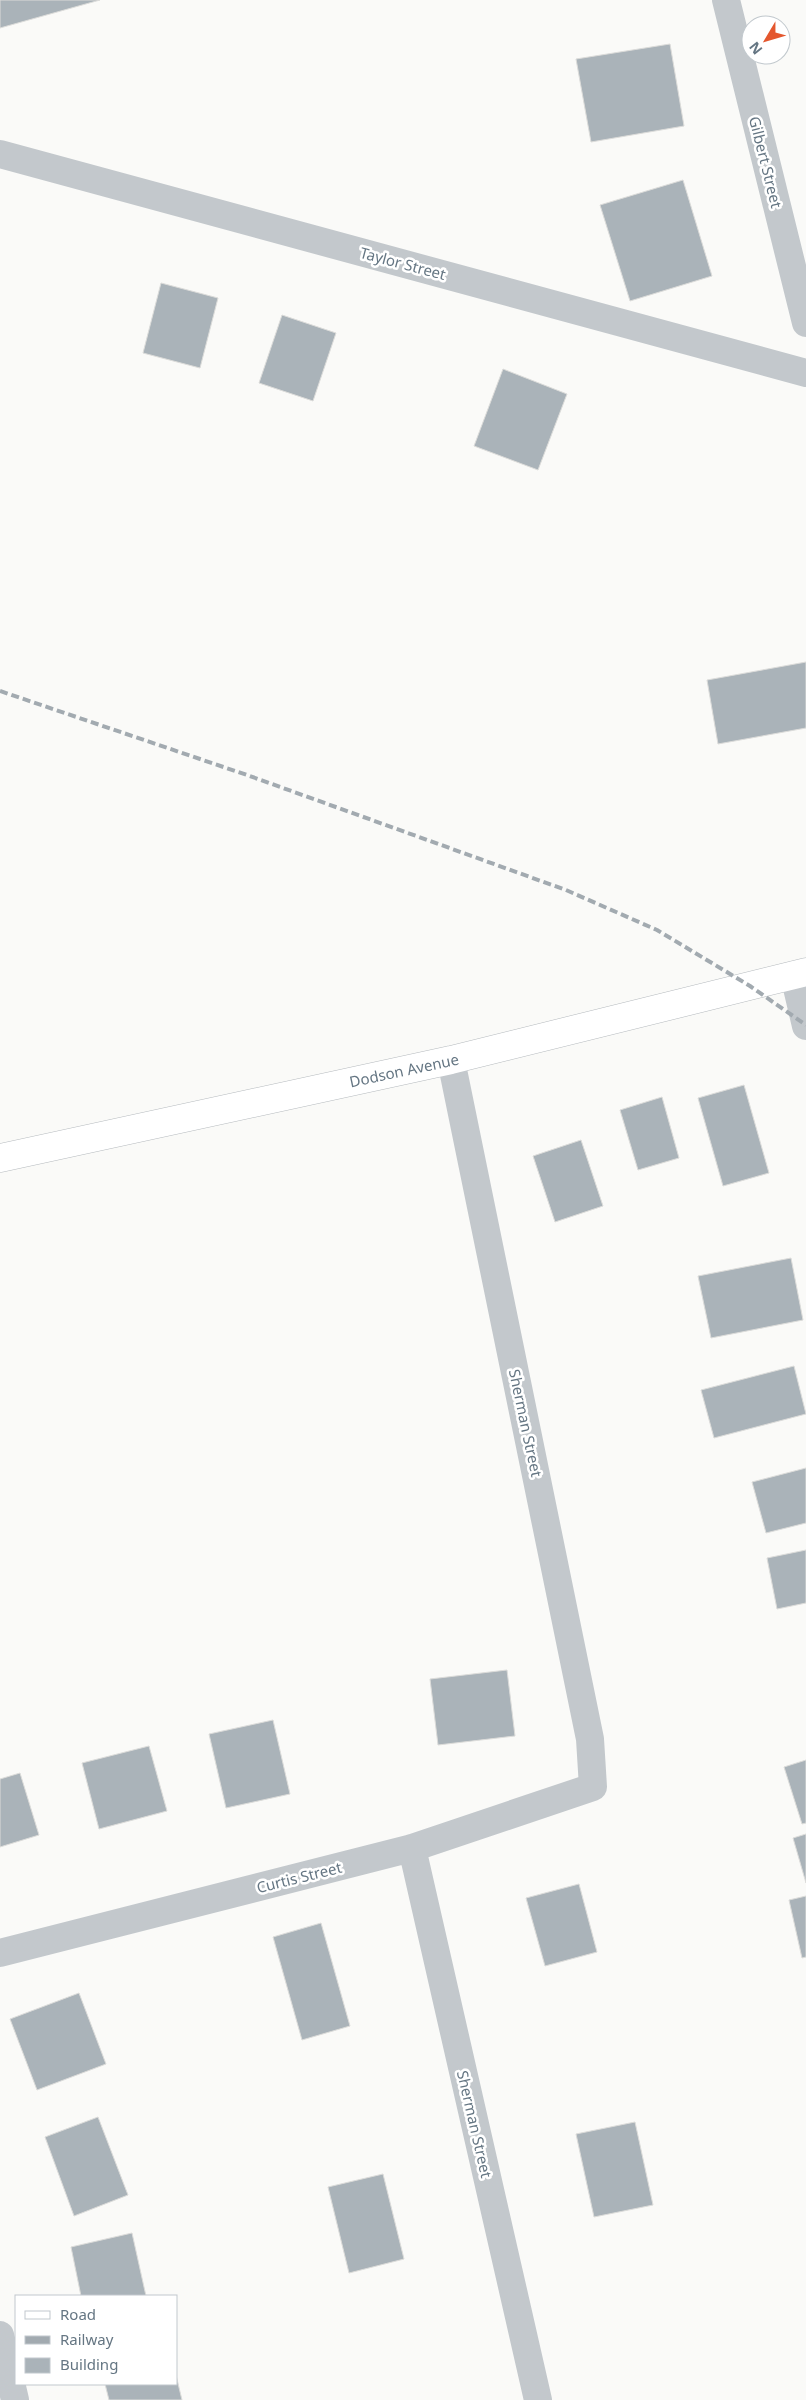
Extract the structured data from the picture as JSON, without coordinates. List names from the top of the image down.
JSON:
{
  "streets": {
    "main road": ["Dodson Avenue"],
    "street": [
      "Gilbert Street",
      "Taylor Street",
      "Sherman Street",
      "Curtis Street"
    ]
  },
  "crossings": [
    ["Dodson Avenue", "Sherman Street"],
    ["Sherman Street", "Curtis Street"]
  ],
  "legend": ["Road", "Railway", "Building"],
  "north": "bottom left"
}
